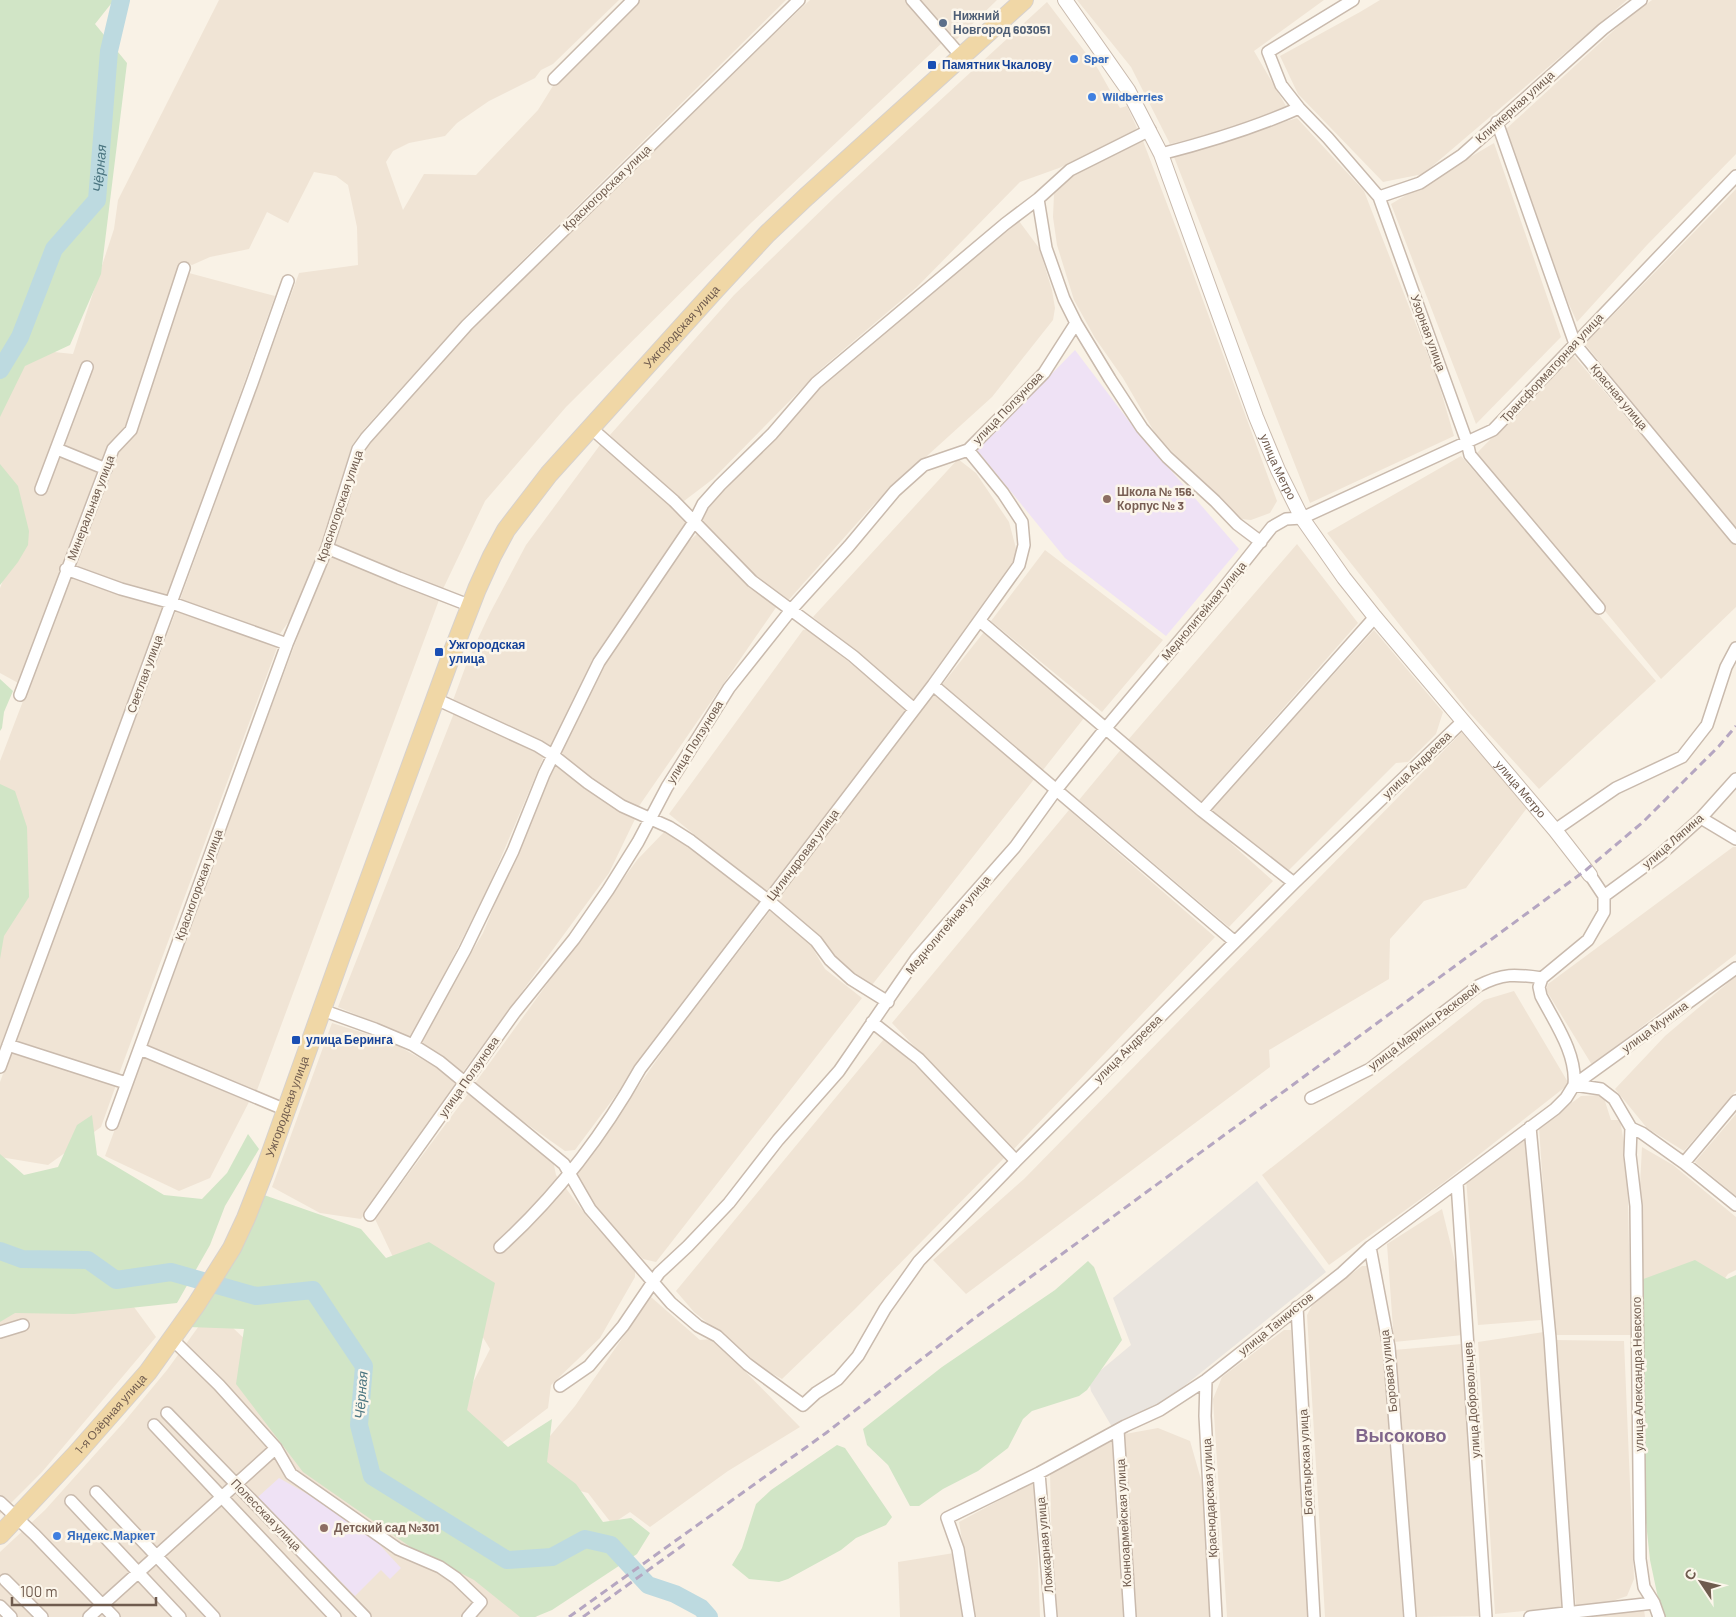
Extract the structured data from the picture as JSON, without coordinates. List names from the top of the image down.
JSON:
{
  "streets": {
    "main road": ["Ужгородская улица", "1-я Озёрная улица"],
    "street": [
      "Клинкерная улица",
      "Красногорская улица",
      "Узорная улица",
      "Трансформаторная улица",
      "Красная улица",
      "улица Ползунова",
      "улица Метро",
      "Минеральная улица",
      "Меднолитейная улица",
      "Светлая улица",
      "улица Андреева",
      "улица Ляпина",
      "Цилиндровая улица",
      "улица Марины Расковой",
      "улица Мунина",
      "улица Танкистов",
      "Боровая улица",
      "улица Александра Невского",
      "улица Добровольцев",
      "Богатырская улица",
      "Краснодарская улица",
      "Полесская улица",
      "Конноармейская улица",
      "Ложкарная улица"
    ]
  },
  "crossings": [
    ["Клинкерная улица", "Узорная улица"],
    ["Клинкерная улица", "Красная улица"],
    ["Ужгородская улица", "1-я Озёрная улица"],
    ["Узорная улица", "Трансформаторная улица"],
    ["Трансформаторная улица", "Красная улица"],
    ["Трансформаторная улица", "улица Метро"],
    ["Трансформаторная улица", "Меднолитейная улица"],
    ["улица Ползунова", "Цилиндровая улица"],
    ["улица Метро", "Меднолитейная улица"],
    ["улица Метро", "улица Андреева"],
    ["Меднолитейная улица", "улица Андреева"],
    ["улица Мунина", "улица Танкистов"],
    ["улица Танкистов", "Боровая улица"],
    ["улица Танкистов", "улица Добровольцев"],
    ["улица Танкистов", "Богатырская улица"],
    ["улица Танкистов", "Краснодарская улица"],
    ["улица Танкистов", "Конноармейская улица"],
    ["улица Танкистов", "Ложкарная улица"]
  ],
  "districts": ["Высоково"],
  "water": ["Чёрная"],
  "places": {
    "other": [
      "Нижний Новгород 603051",
      "Spar",
      "Wildberries",
      "Школа № 156. Корпус № 3",
      "Детский сад №301",
      "Яндекс.Маркет"
    ],
    "transit": ["Памятник Чкалову", "Ужгородская улица", "улица Беринга"]
  },
  "scale_bar": "100 m",
  "north": "top left"
}
